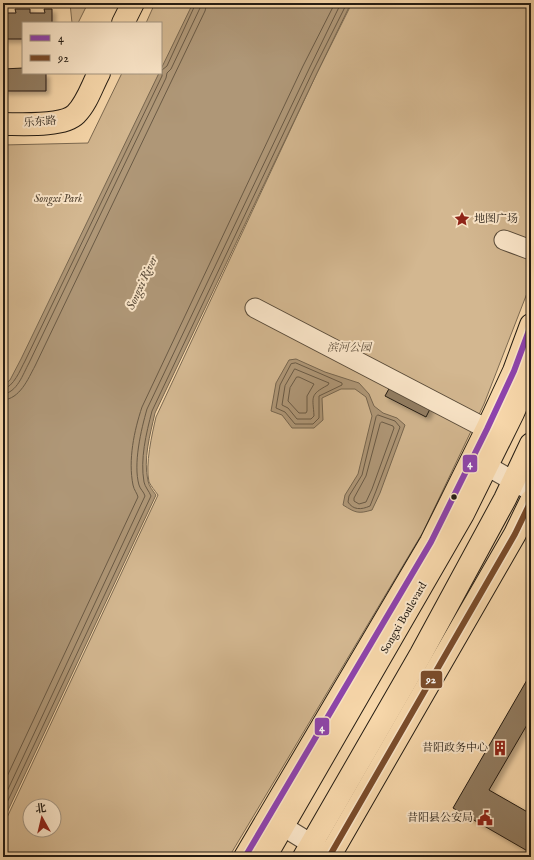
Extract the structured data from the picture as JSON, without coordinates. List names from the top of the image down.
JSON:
{
  "streets": {
    "main road": ["乐东路", "Songxi Boulevard"]
  },
  "water": ["Songxi River"],
  "parks": ["Songxi Park", "滨河公园"],
  "places": {
    "place": ["地图广场"],
    "building": ["昔阳政务中心"],
    "public building": ["昔阳县公安局"]
  },
  "lines": ["transit line 4", "transit line 92"],
  "legend": ["4", "92"],
  "north": "top"
}
